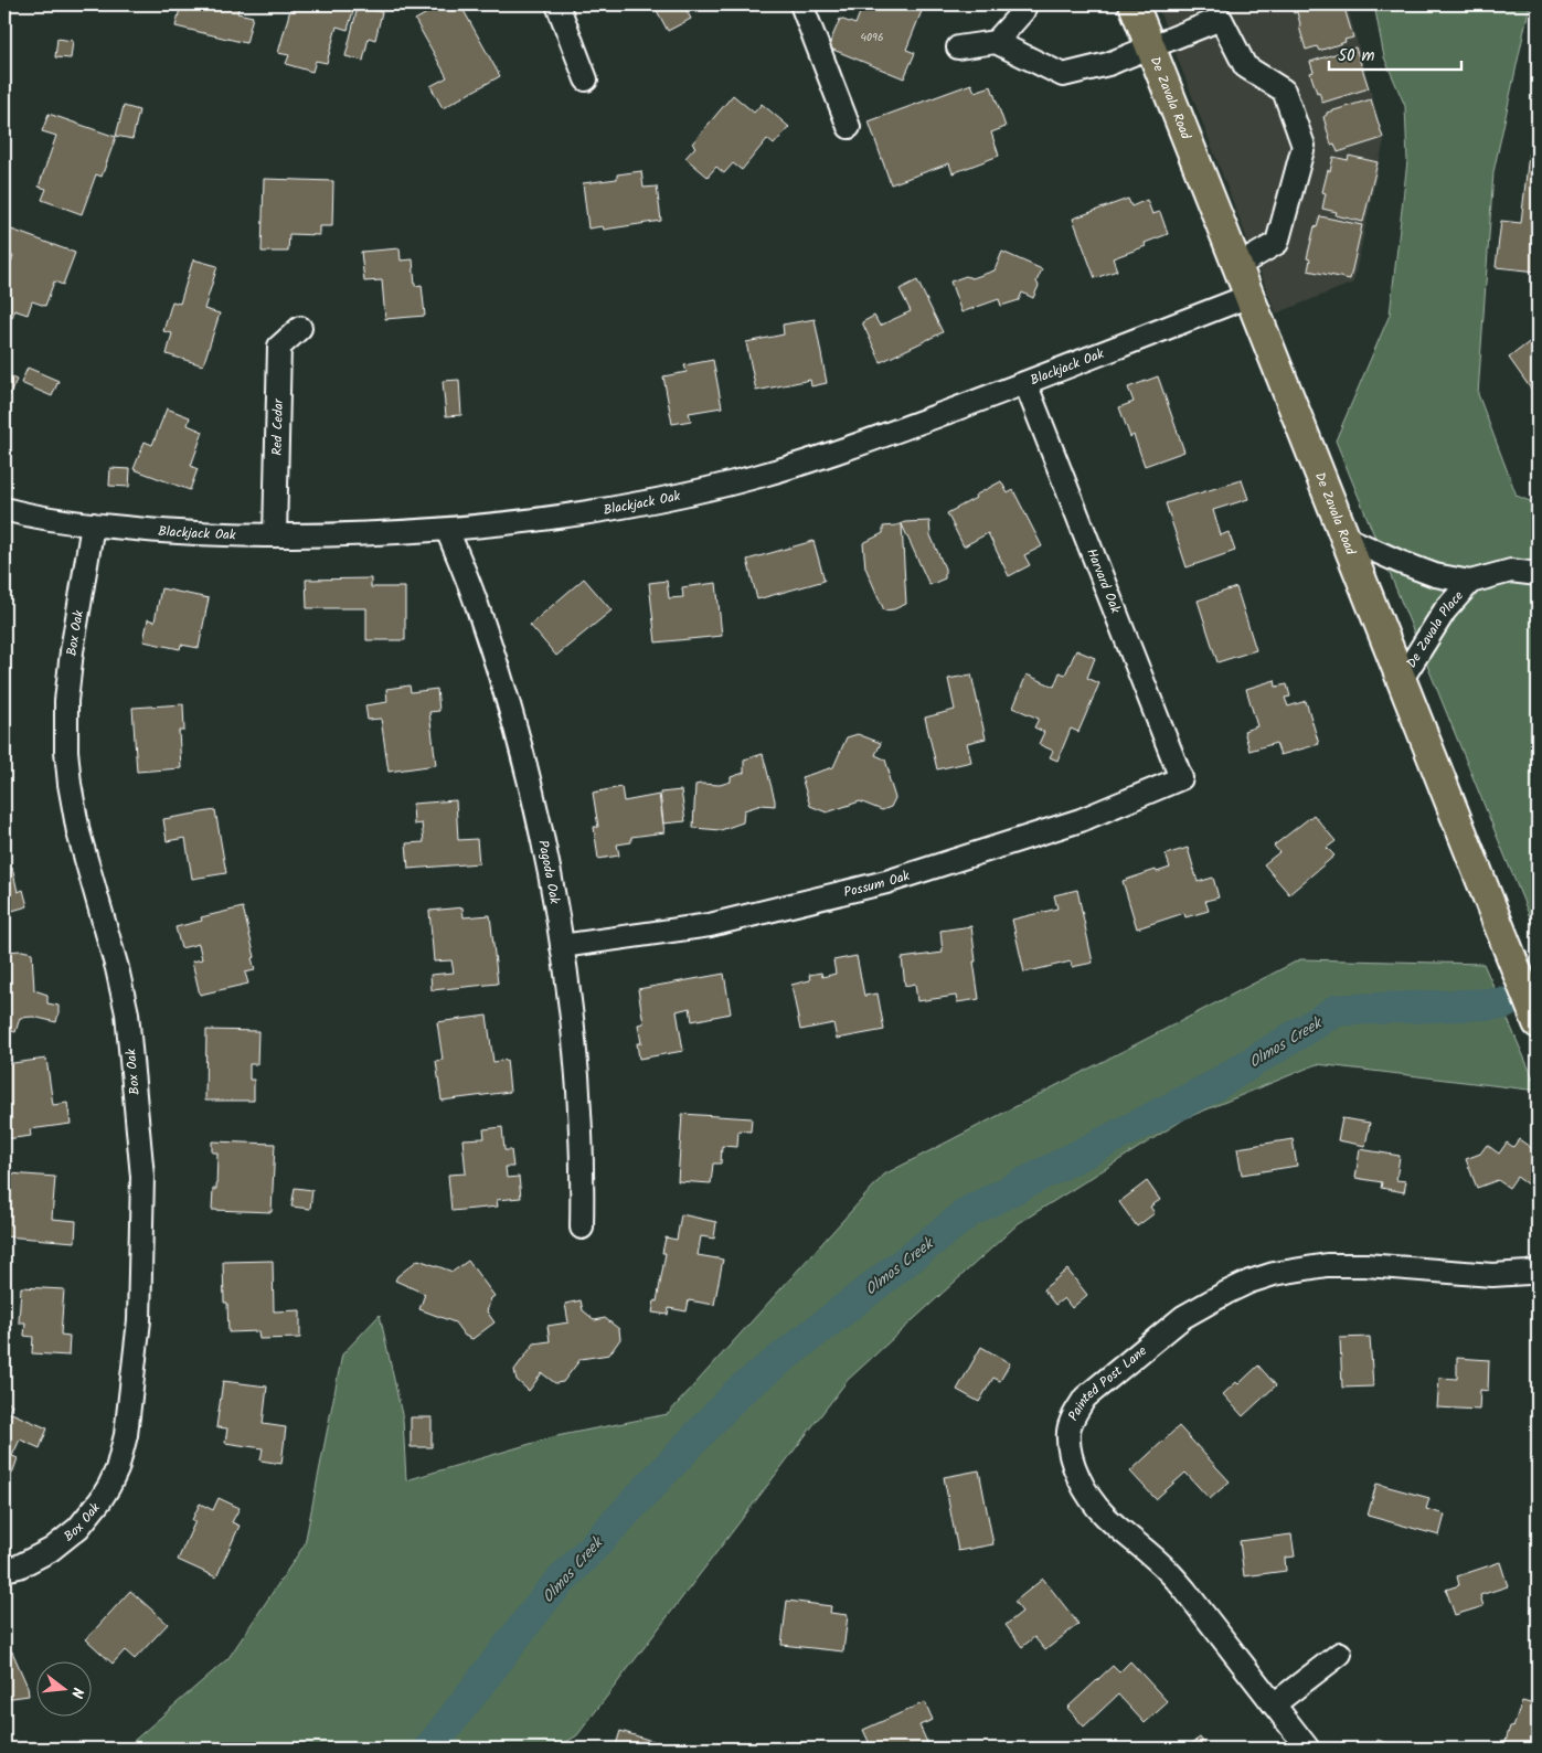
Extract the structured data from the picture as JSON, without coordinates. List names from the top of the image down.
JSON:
{
  "streets": {
    "main road": ["De Zavala Road"],
    "street": [
      "Blackjack Oak",
      "Red Cedar",
      "Harvard Oak",
      "De Zavala Place",
      "Box Oak",
      "Pagoda Oak",
      "Possum Oak",
      "Painted Post Lane"
    ]
  },
  "crossings": [
    ["De Zavala Road", "Blackjack Oak"],
    ["De Zavala Road", "De Zavala Place"],
    ["Blackjack Oak", "Red Cedar"],
    ["Blackjack Oak", "Harvard Oak"],
    ["Blackjack Oak", "Box Oak"],
    ["Blackjack Oak", "Pagoda Oak"],
    ["Harvard Oak", "Possum Oak"],
    ["Pagoda Oak", "Possum Oak"]
  ],
  "water": ["Olmos Creek"],
  "house_numbers": ["4096"],
  "scale_bar": "50 m",
  "north": "right"
}
